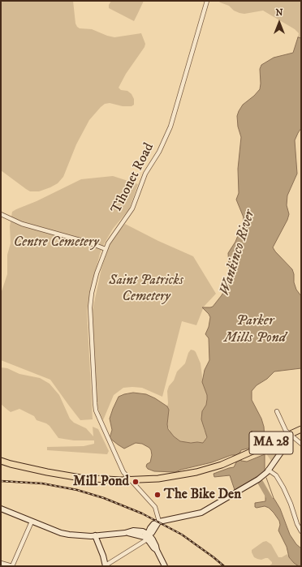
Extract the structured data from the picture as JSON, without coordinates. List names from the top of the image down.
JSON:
{
  "streets": {
    "main road": ["MA 28"],
    "street": ["Tihonet Road"]
  },
  "crossings": [
    ["Tihonet Road", "MA 28"]
  ],
  "water": ["Wankinco River", "Parker Mills Pond"],
  "parks": ["Centre Cemetery", "Saint Patricks Cemetery"],
  "places": ["Mill Pond", "The Bike Den"],
  "north": "top"
}
